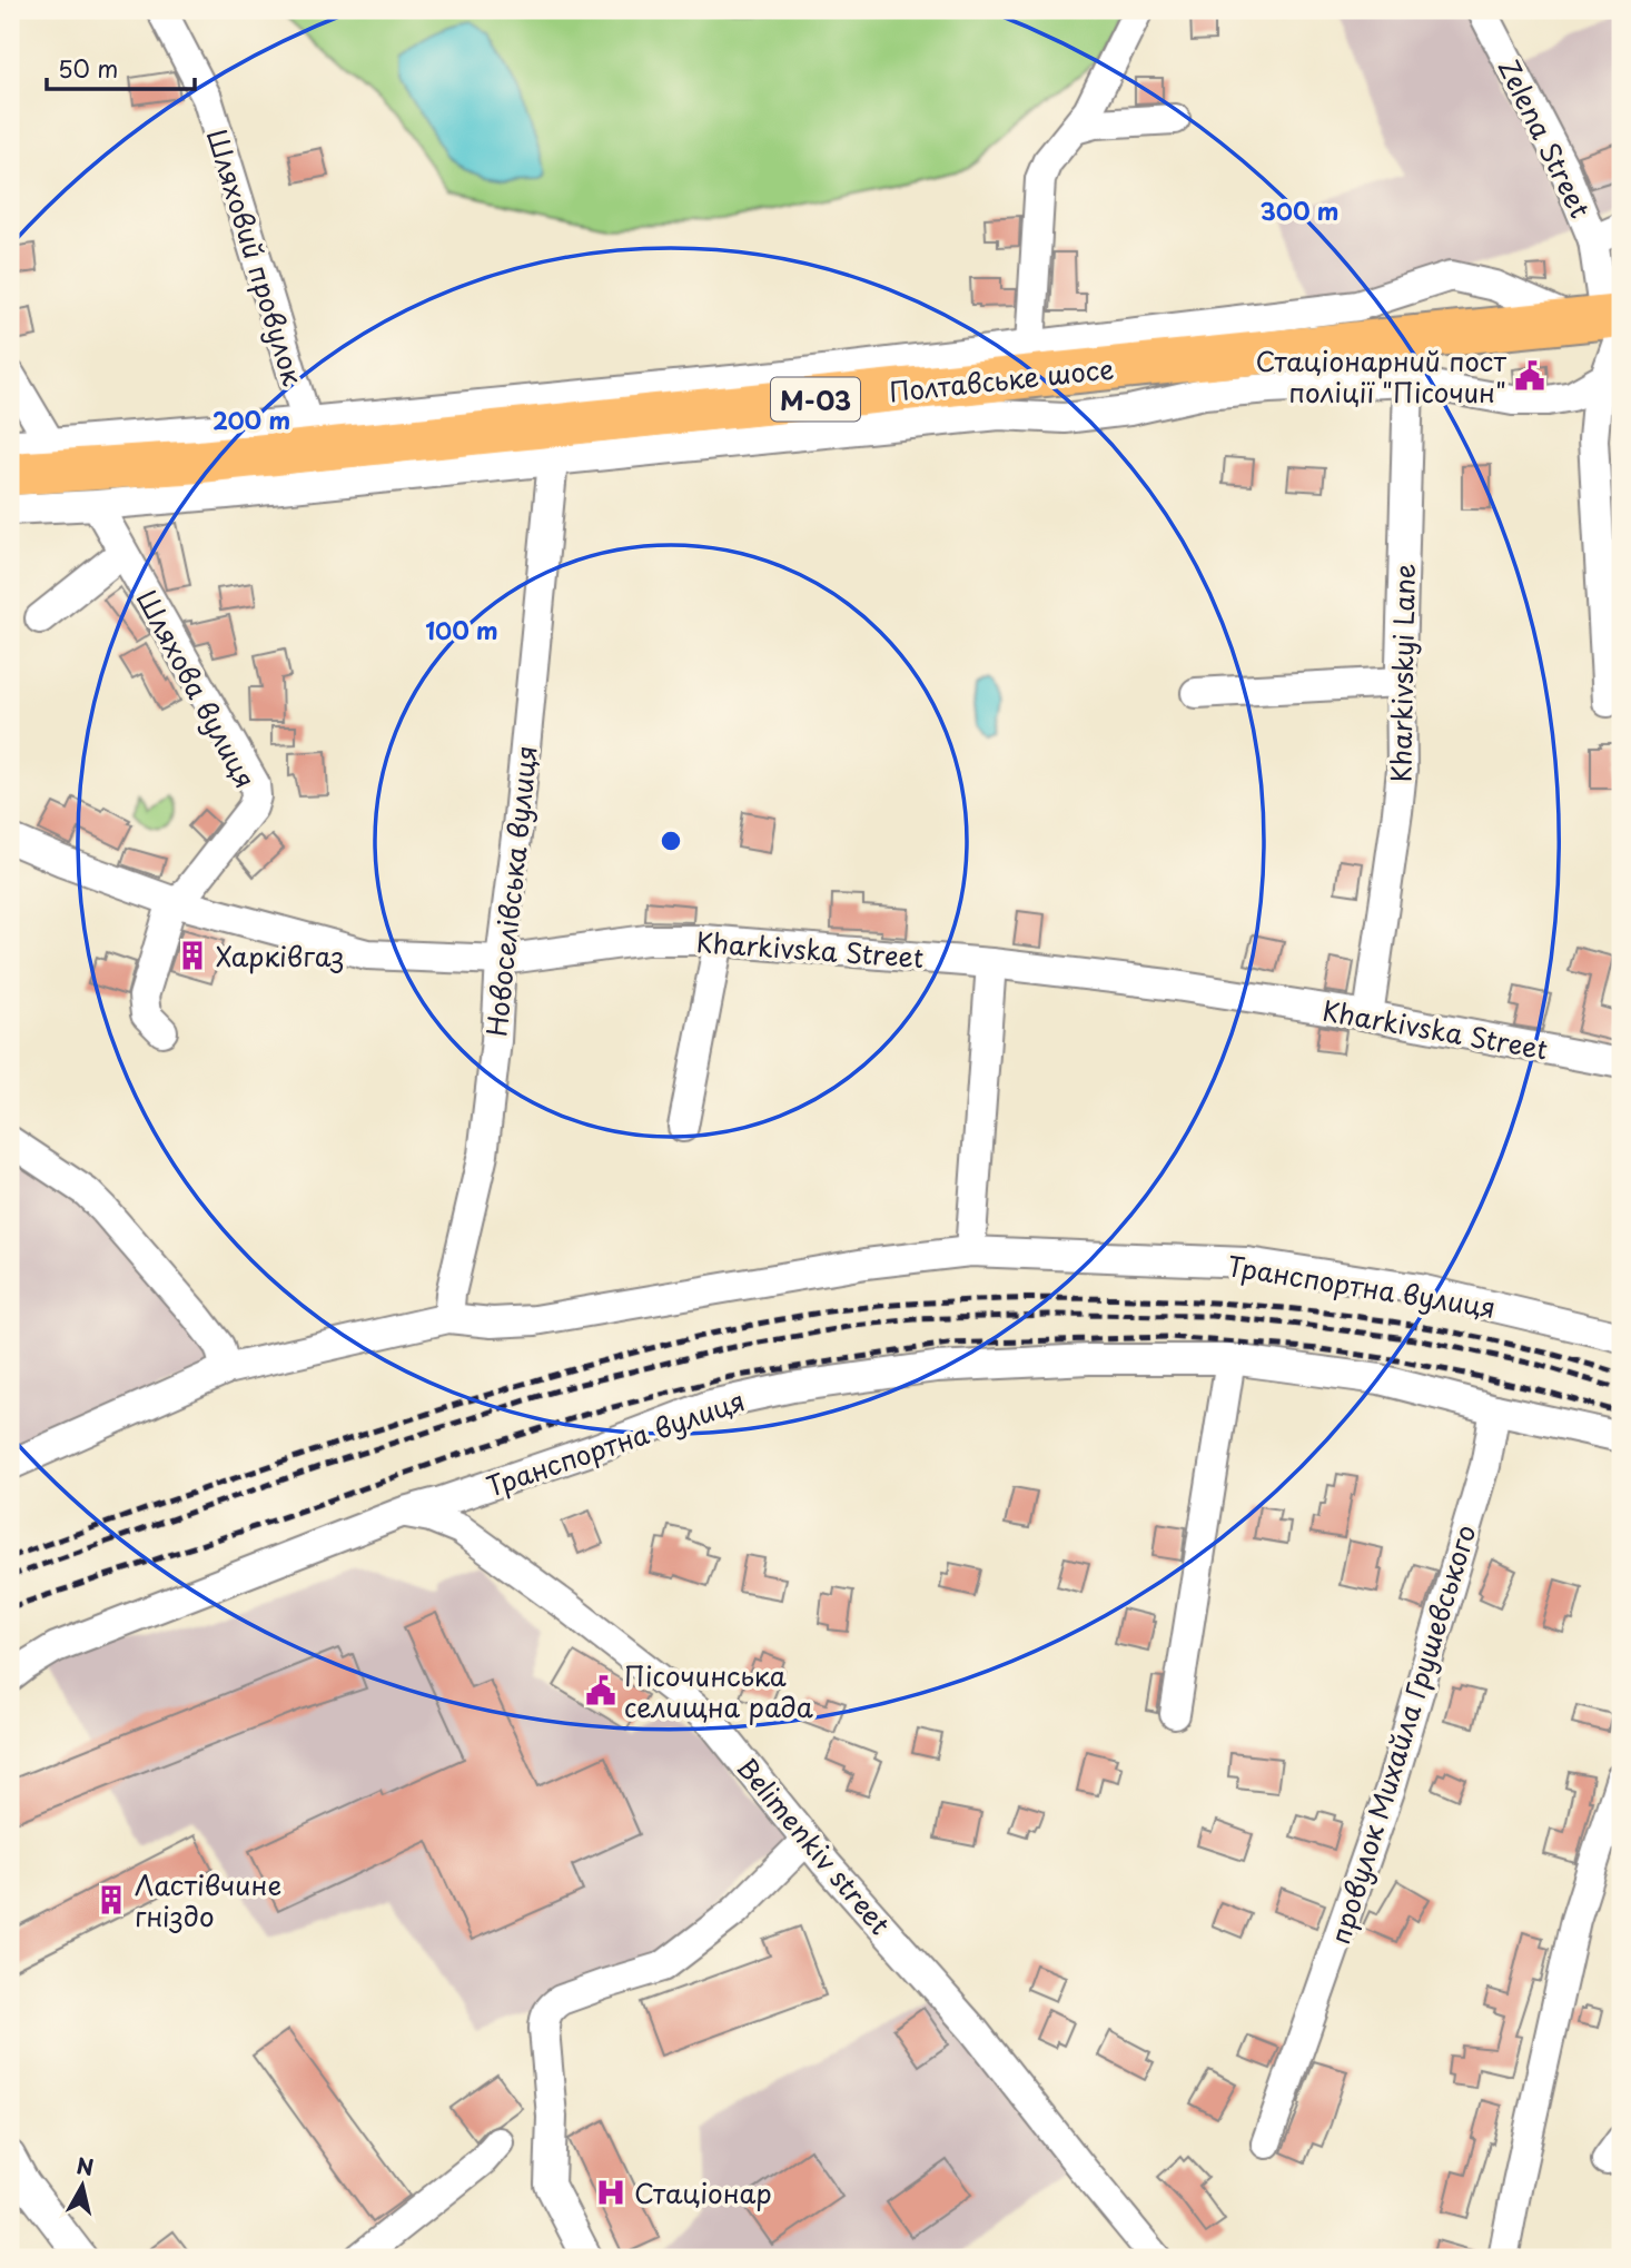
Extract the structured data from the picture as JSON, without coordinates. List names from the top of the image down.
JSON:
{
  "streets": {
    "highway": ["Полтавське шосе", "М-03"],
    "street": [
      "Zelena Street",
      "Шляховий провулок",
      "Kharkivskyi Lane",
      "Шляхова вулиця",
      "Новоселівська вулиця",
      "Kharkivska Street",
      "Транспортна вулиця",
      "провулок Михайла Грушевського",
      "Belimenkiv street"
    ]
  },
  "crossings": [
    ["Zelena Street", "Полтавське шосе"],
    ["Полтавське шосе", "Kharkivskyi Lane"],
    ["Kharkivskyi Lane", "Kharkivska Street"],
    ["Шляхова вулиця", "Kharkivska Street"],
    ["Новоселівська вулиця", "Kharkivska Street"],
    ["Новоселівська вулиця", "Транспортна вулиця"],
    ["Транспортна вулиця", "провулок Михайла Грушевського"],
    ["Транспортна вулиця", "Belimenkiv street"]
  ],
  "places": {
    "public building": ["Стаціонарний пост поліції \"Пісочин\"", "Пісочинська селищна рада"],
    "building": ["Харківгаз", "Ластівчине гніздо"],
    "hospital": ["Стаціонар"]
  },
  "scale_bar": "50 m",
  "north": "top",
  "rings": ["300 m", "200 m", "100 m"]
}
